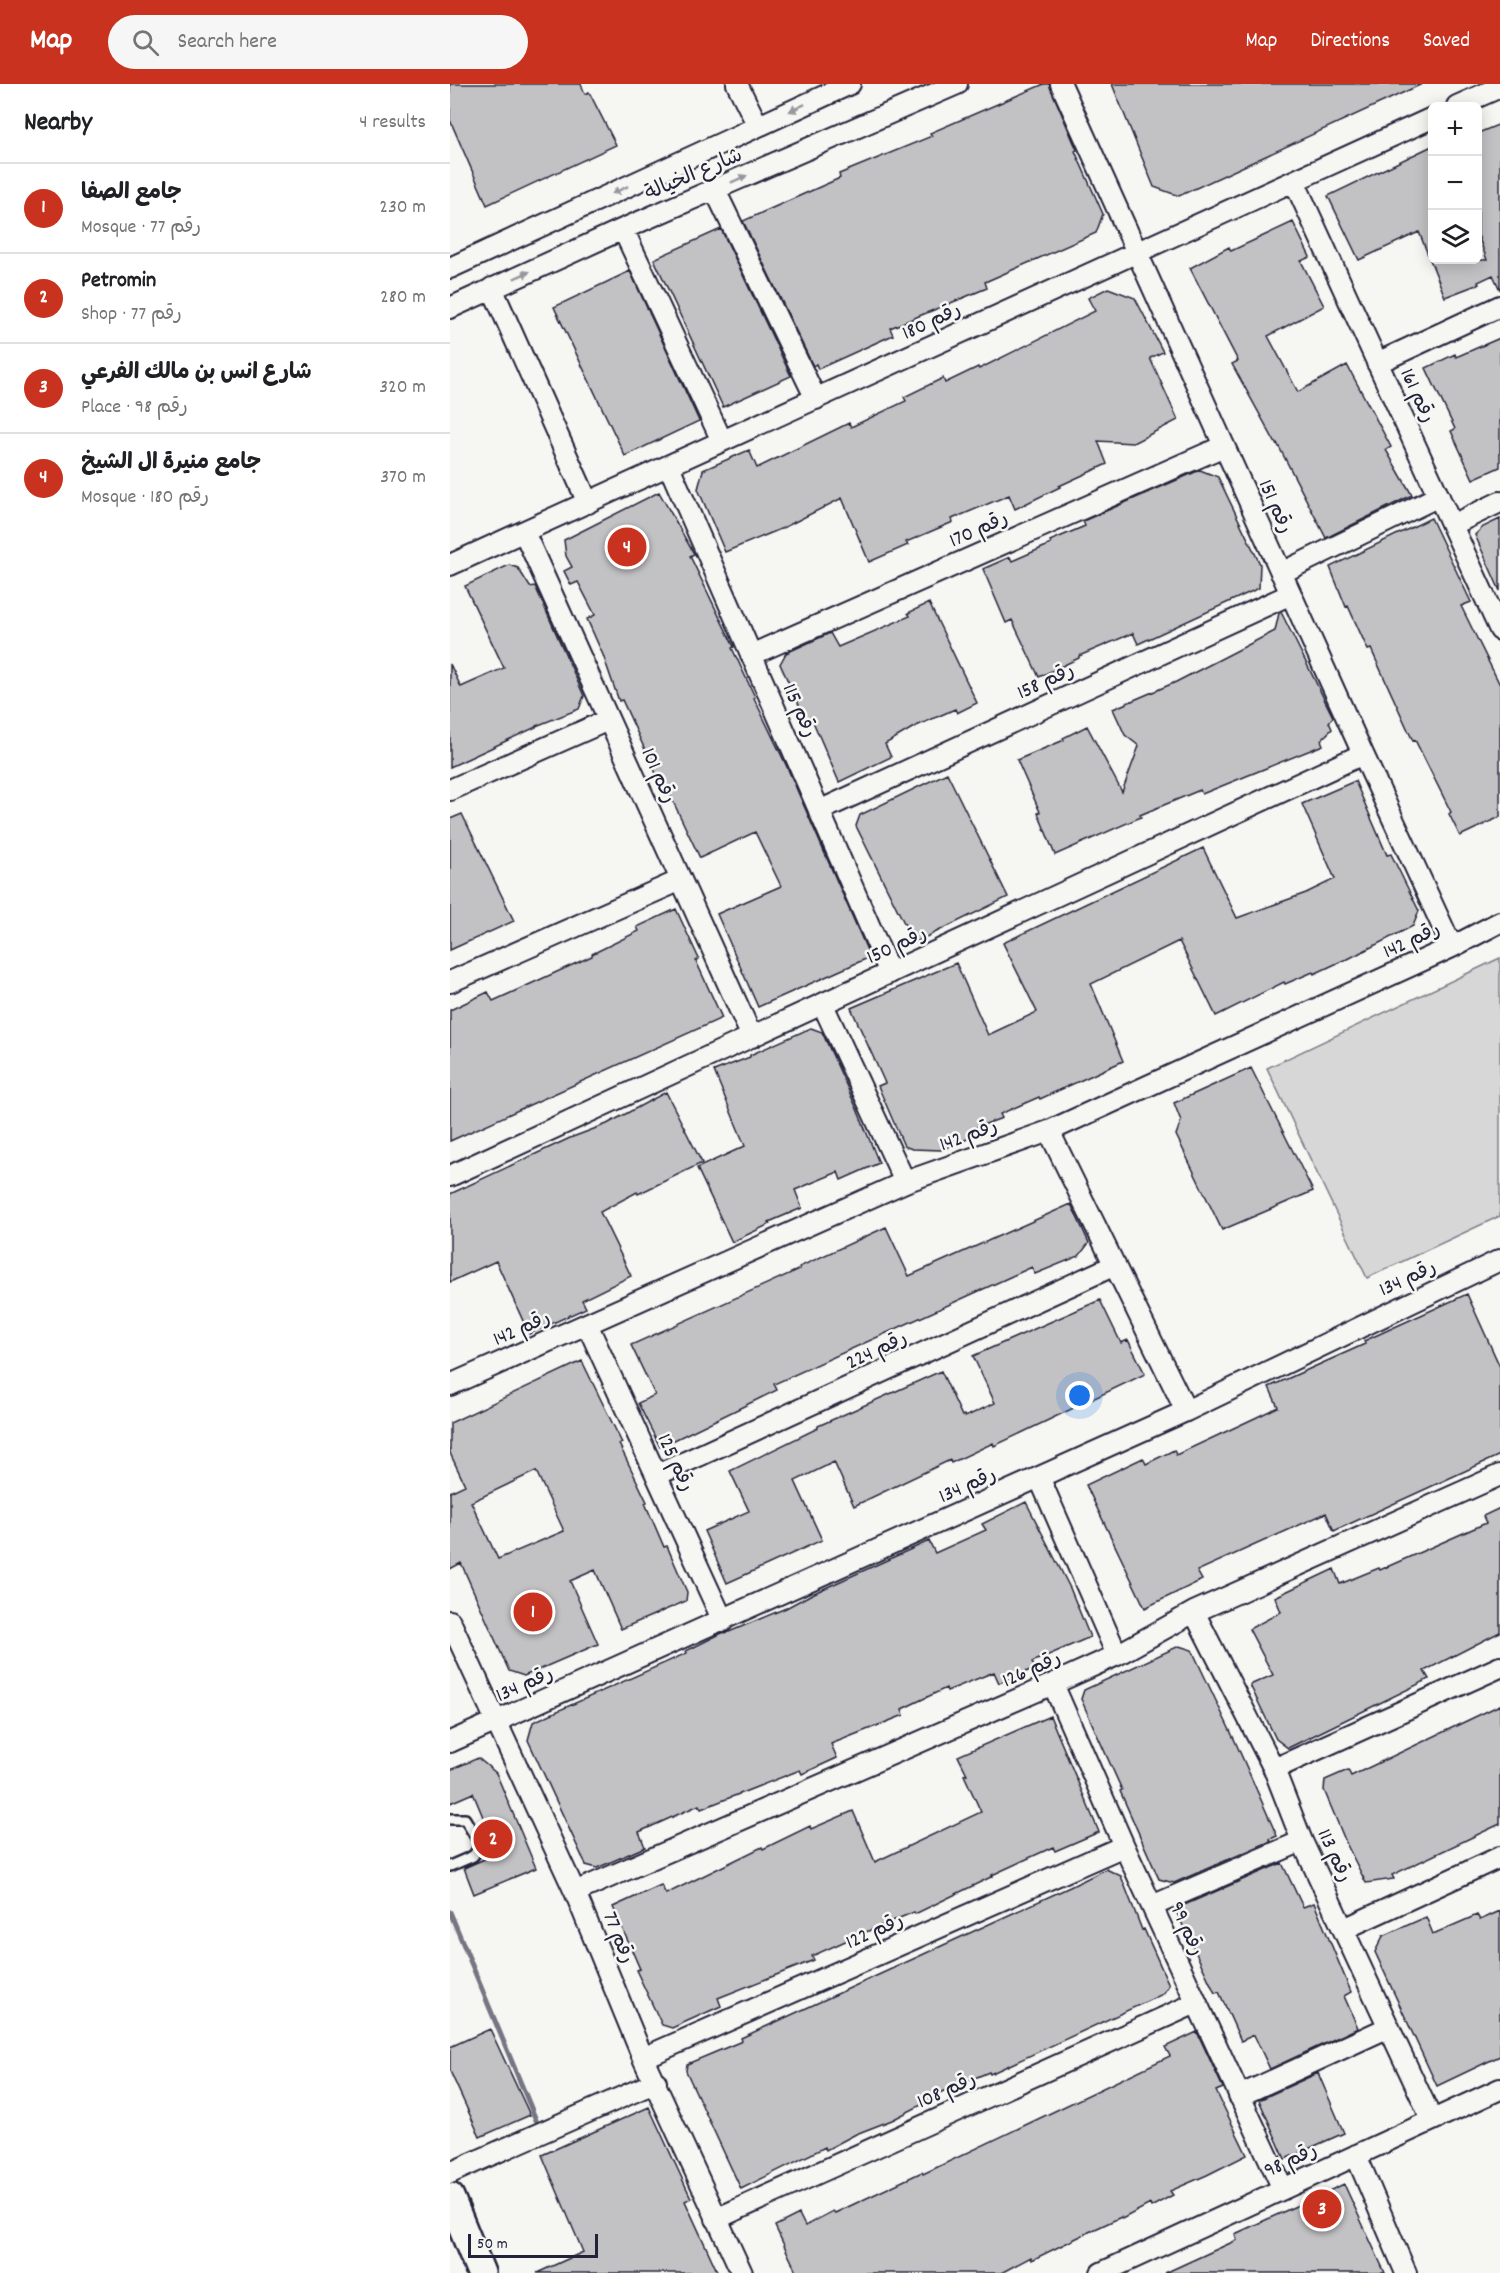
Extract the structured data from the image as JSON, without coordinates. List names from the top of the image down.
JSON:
{
  "streets": {
    "street": [
      "شارع الخيالة",
      "رقم 180",
      "رقم 161",
      "رقم 151",
      "رقم 170",
      "رقم 158",
      "رقم 115",
      "رقم 101",
      "رقم 142",
      "رقم 150",
      "رقم 134",
      "رقم 224",
      "رقم 125",
      "رقم 126",
      "رقم 113",
      "رقم 99",
      "رقم 122",
      "رقم 77",
      "رقم 108",
      "رقم 98"
    ]
  },
  "crossings": [
    ["رقم 180", "رقم 161"],
    ["رقم 180", "رقم 151"],
    ["رقم 180", "رقم 115"],
    ["رقم 180", "رقم 101"],
    ["رقم 151", "رقم 170"],
    ["رقم 151", "رقم 158"],
    ["رقم 151", "رقم 142"],
    ["رقم 151", "رقم 150"],
    ["رقم 170", "رقم 115"],
    ["رقم 158", "رقم 115"],
    ["رقم 115", "رقم 150"],
    ["رقم 101", "رقم 150"],
    ["رقم 142", "رقم 125"],
    ["رقم 134", "رقم 125"],
    ["رقم 134", "رقم 77"],
    ["رقم 224", "رقم 125"],
    ["رقم 126", "رقم 113"],
    ["رقم 126", "رقم 99"],
    ["رقم 126", "رقم 77"],
    ["رقم 113", "رقم 98"],
    ["رقم 99", "رقم 122"],
    ["رقم 99", "رقم 108"],
    ["رقم 99", "رقم 98"],
    ["رقم 122", "رقم 77"],
    ["رقم 77", "رقم 108"]
  ],
  "scale_bar": "50 m",
  "page": {
    "header": "Map",
    "search": "Search here",
    "nav": ["Map", "Directions", "Saved"],
    "heading": ["Nearby", "4 results"],
    "map_buttons": ["+", "−"],
    "list": [
      {
        "mark": "1",
        "name": "جامع الصفا",
        "note": "Mosque · رقم 77",
        "value": "230 m"
      },
      {
        "mark": "2",
        "name": "Petromin",
        "note": "Shop · رقم 77",
        "value": "280 m"
      },
      {
        "mark": "3",
        "name": "شارع انس بن مالك الفرعي",
        "note": "Place · رقم 98",
        "value": "320 m"
      },
      {
        "mark": "4",
        "name": "جامع منيرة ال الشيخ",
        "note": "Mosque · رقم 180",
        "value": "370 m"
      }
    ],
    "pins": [
      "4",
      "1",
      "2",
      "3"
    ],
    "scale": "50 m"
  }
}
